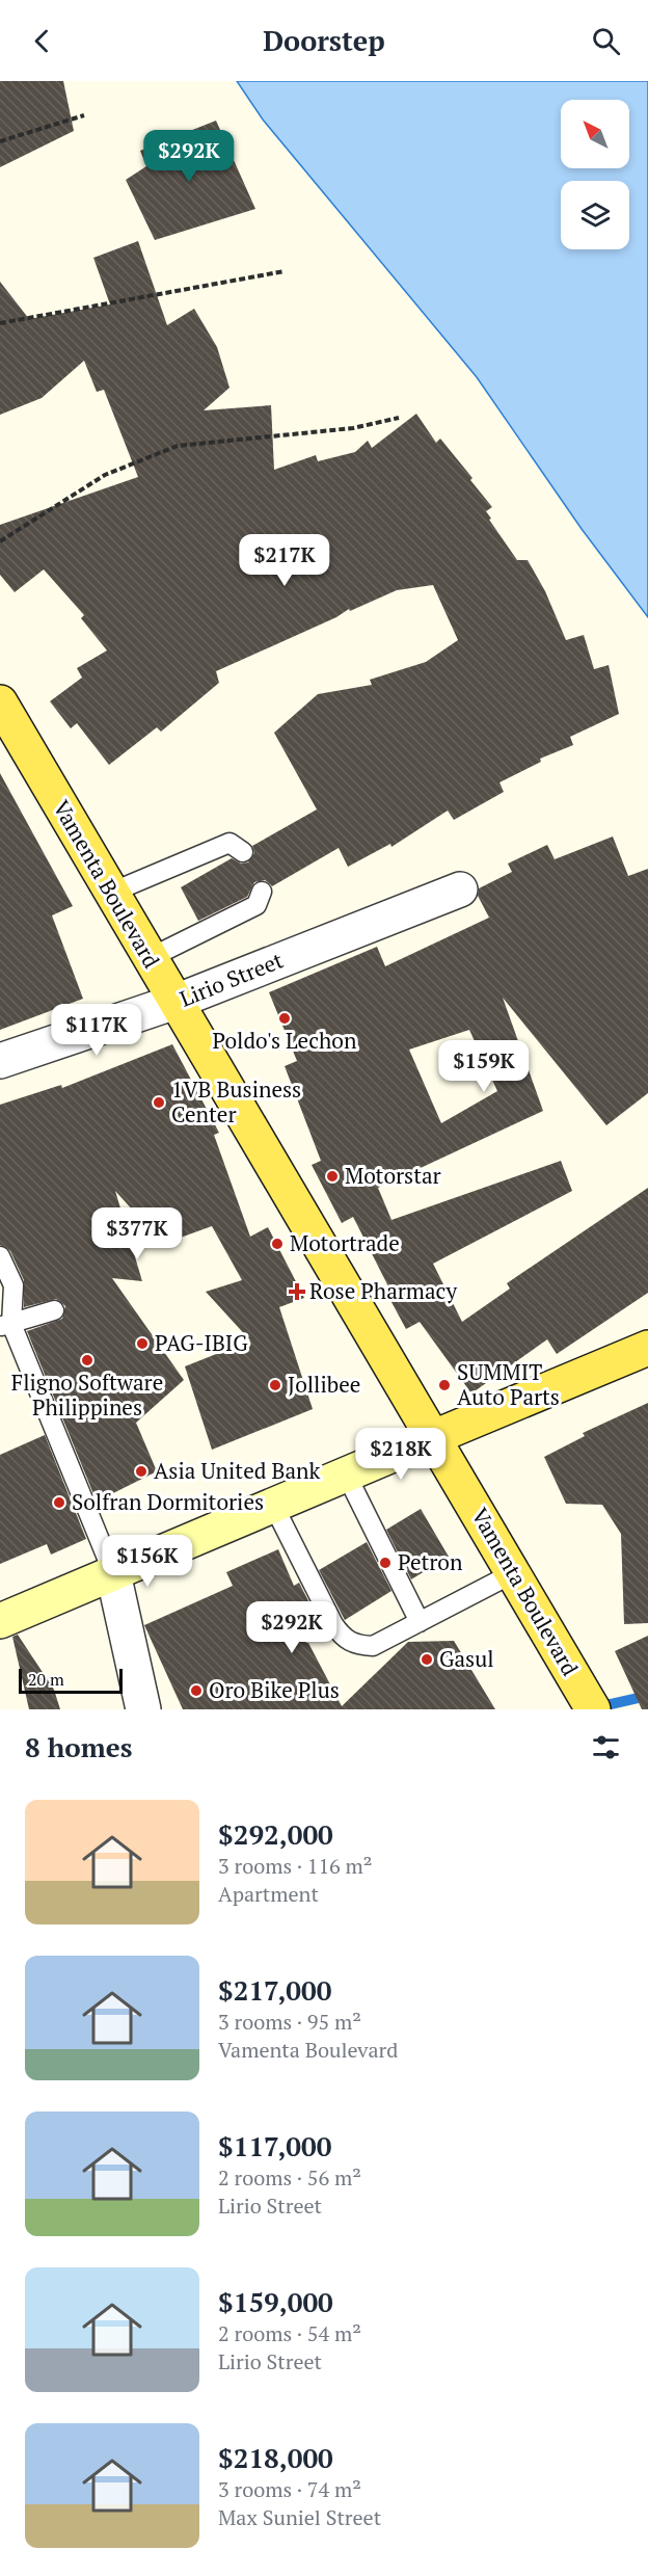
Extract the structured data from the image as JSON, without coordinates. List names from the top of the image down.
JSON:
{
  "streets": {
    "main road": ["Vamenta Boulevard"],
    "street": ["Lirio Street"]
  },
  "crossings": [
    ["Vamenta Boulevard", "Lirio Street"]
  ],
  "places": {
    "other": [
      "Poldo's Lechon",
      "1VB Business Center",
      "Motorstar",
      "Motortrade",
      "PAG-IBIG",
      "Fligno Software Philippines",
      "Jollibee",
      "SUMMIT Auto Parts",
      "Asia United Bank",
      "Solfran Dormitories",
      "Petron",
      "Gasul",
      "Oro Bike Plus"
    ],
    "health": ["Rose Pharmacy"]
  },
  "scale_bar": "20 m",
  "north": "top left",
  "page": {
    "header": "Doorstep",
    "price": [
      "$292K",
      "$217K",
      "$117K",
      "$159K",
      "$377K",
      "$218K",
      "$156K",
      "$292K"
    ],
    "scale": "20 m",
    "heading": "8 homes",
    "list": [
      {
        "name": "$292,000",
        "note": "3 rooms · 116 m² · Apartment"
      },
      {
        "name": "$217,000",
        "note": "3 rooms · 95 m² · Vamenta Boulevard"
      },
      {
        "name": "$117,000",
        "note": "2 rooms · 56 m² · Lirio Street"
      },
      {
        "name": "$159,000",
        "note": "2 rooms · 54 m² · Lirio Street"
      },
      {
        "name": "$218,000",
        "note": "3 rooms · 74 m² · Max Suniel Street"
      }
    ]
  }
}
